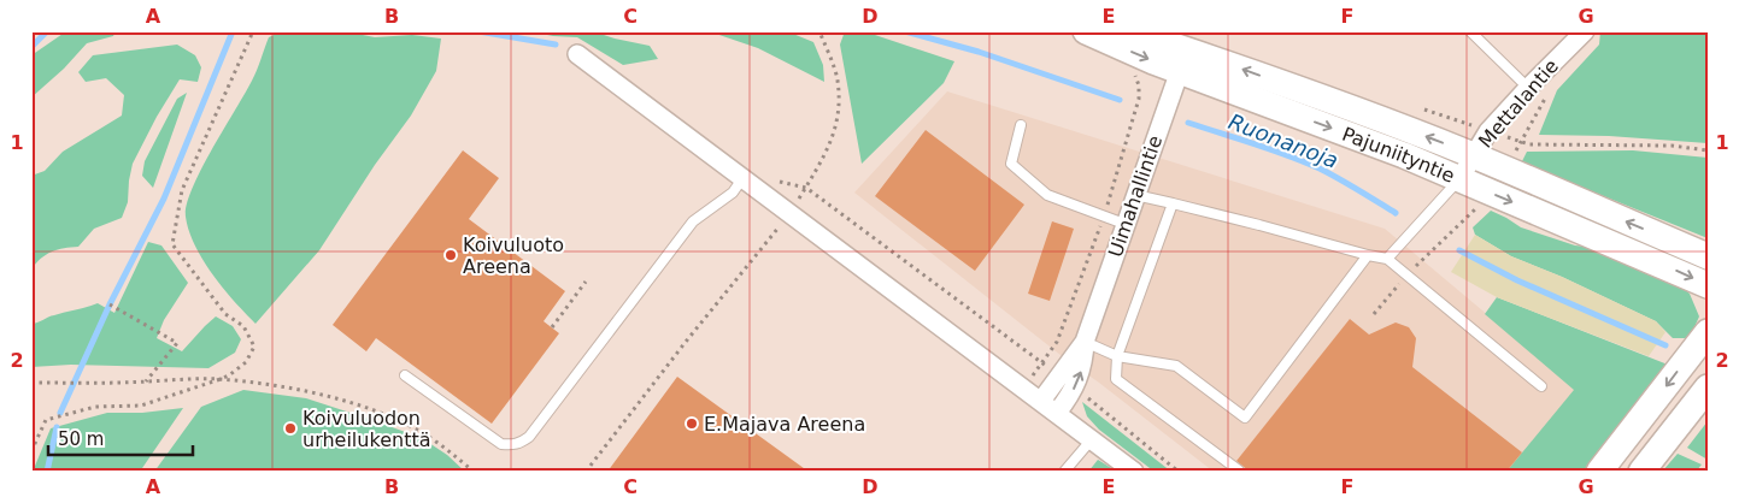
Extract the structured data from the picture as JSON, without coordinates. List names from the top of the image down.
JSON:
{
  "streets": {
    "street": ["Mettalantie", "Pajuniityntie", "Uimahallintie"]
  },
  "crossings": [
    ["Mettalantie", "Pajuniityntie"],
    ["Pajuniityntie", "Uimahallintie"]
  ],
  "water": ["Ruonanoja"],
  "places": ["Koivuluoto Areena", "E.Majava Areena", "Koivuluodon urheilukenttä"],
  "scale_bar": "50 m",
  "grid": {
    "columns": [
      "A",
      "B",
      "C",
      "D",
      "E",
      "F",
      "G"
    ],
    "rows": ["1", "2"]
  }
}
